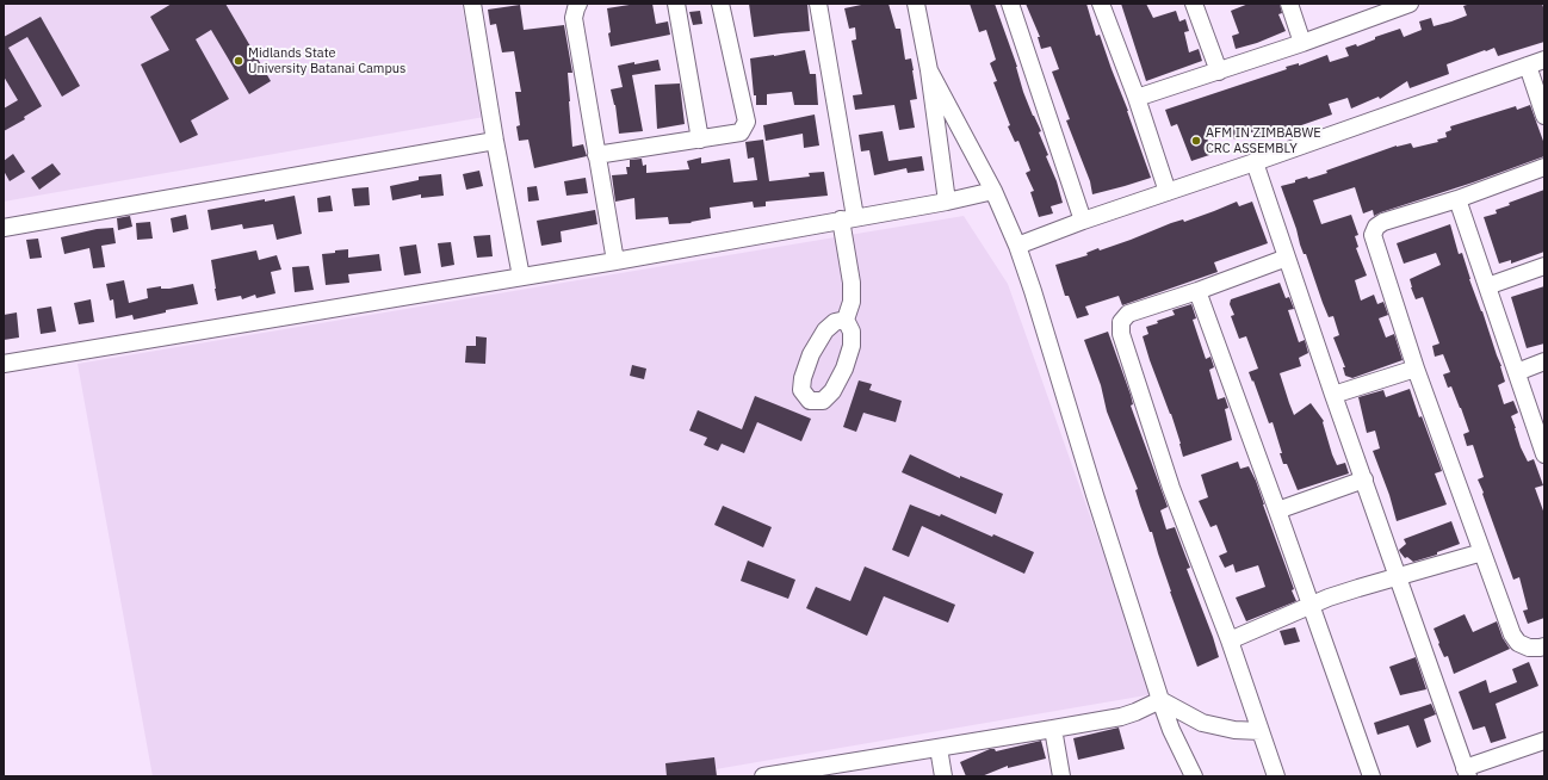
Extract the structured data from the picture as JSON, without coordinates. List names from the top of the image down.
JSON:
{
  "places": ["Midlands State University Batanai Campus", "AFM IN ZIMBABWE CRC ASSEMBLY"]
}
